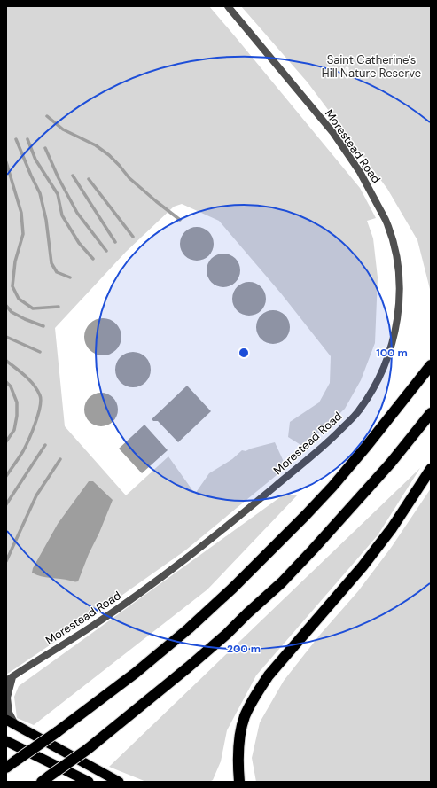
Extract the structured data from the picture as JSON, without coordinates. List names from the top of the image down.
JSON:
{
  "streets": {
    "street": ["Morestead Road"]
  },
  "parks": ["Saint Catherine's Hill Nature Reserve"],
  "rings": ["100 m", "200 m"]
}
